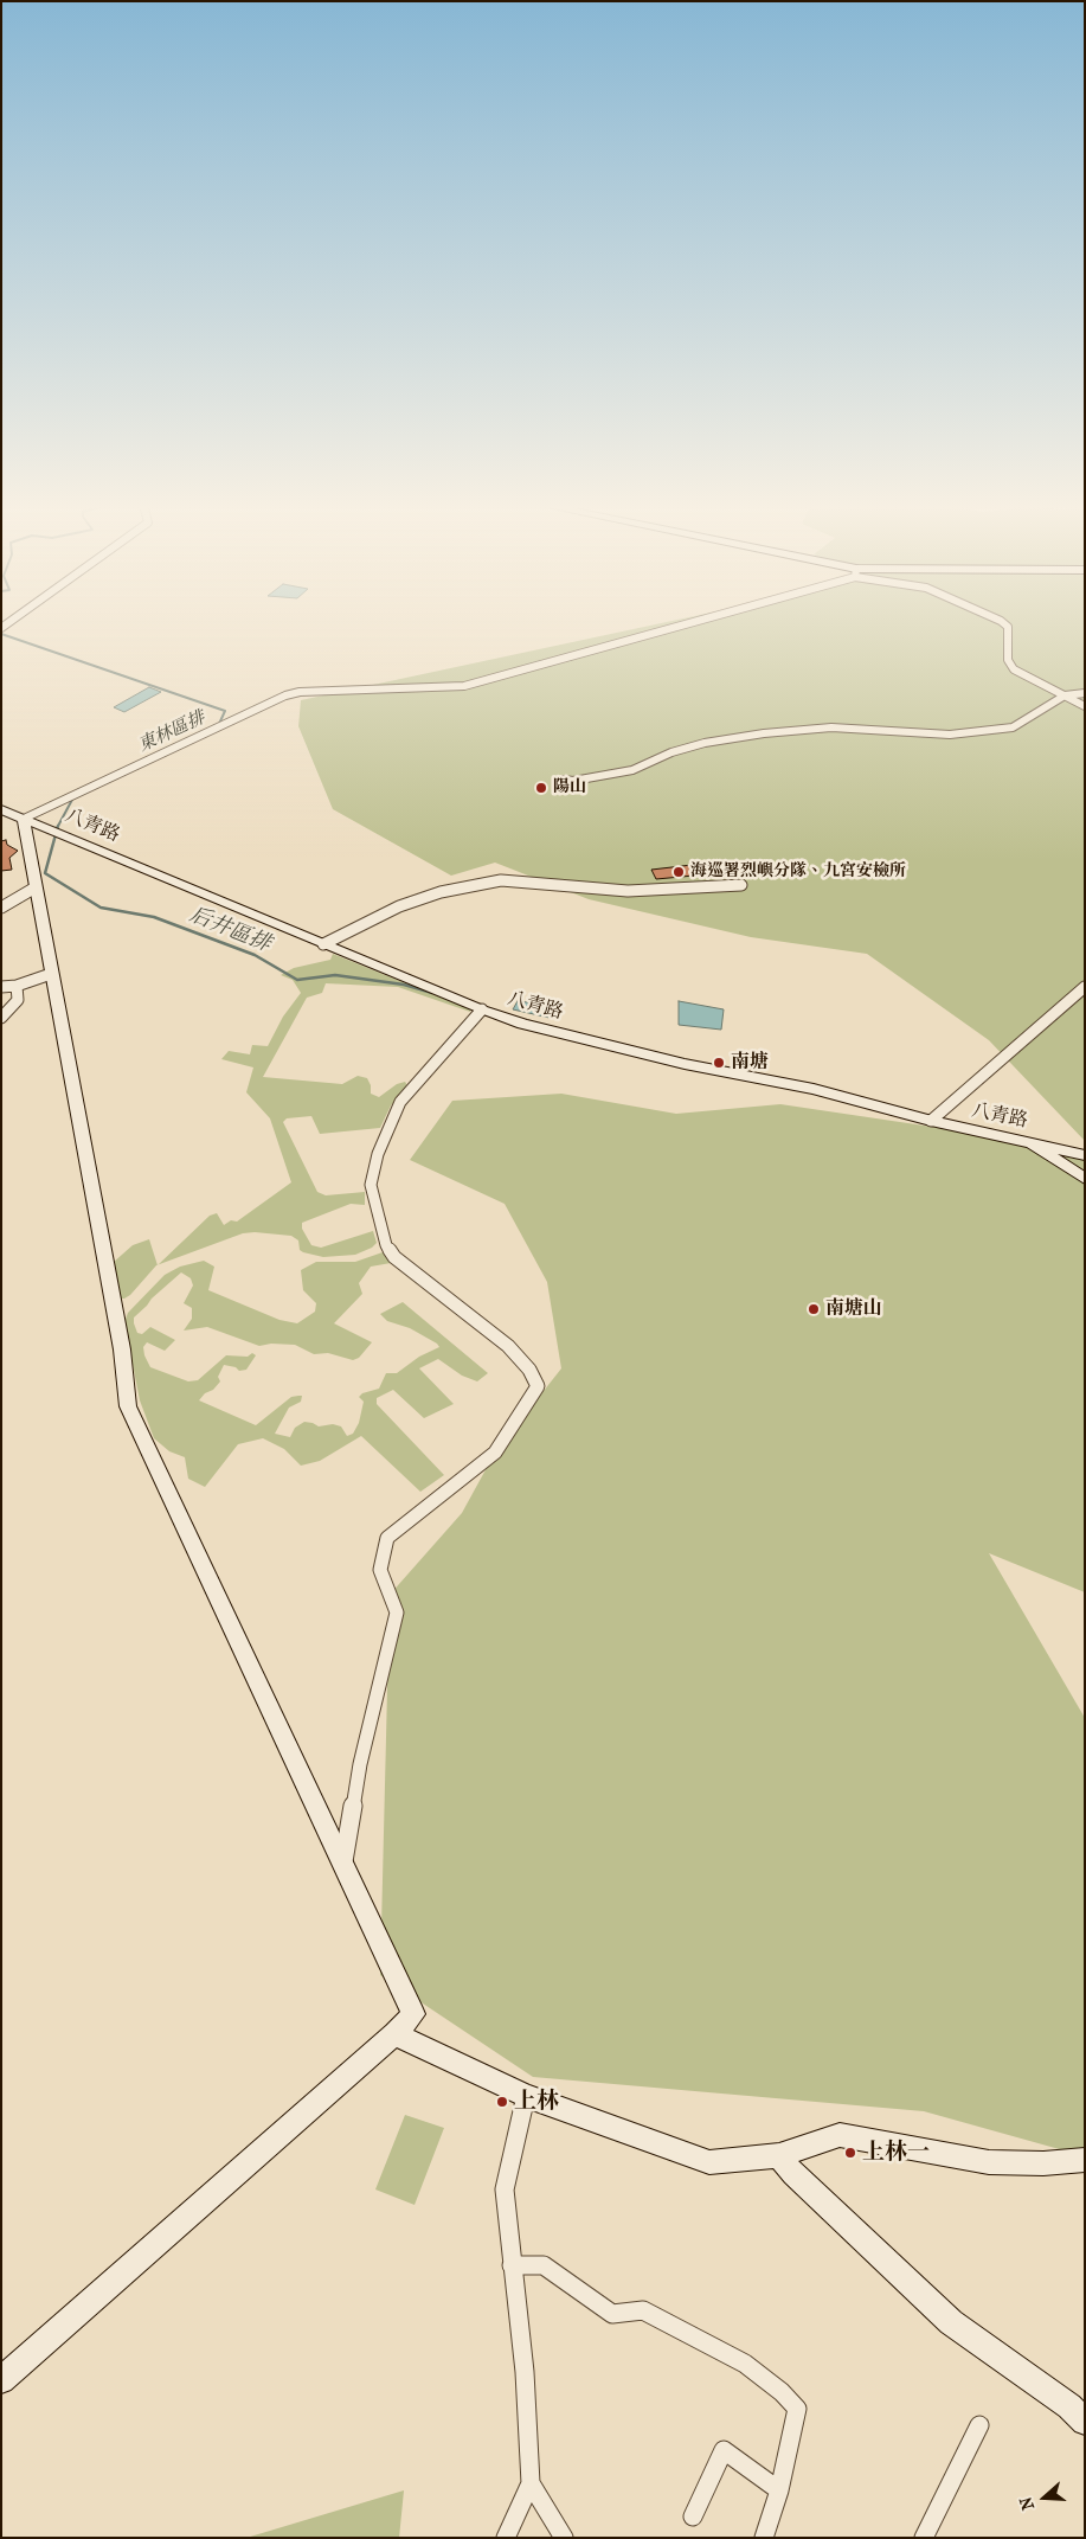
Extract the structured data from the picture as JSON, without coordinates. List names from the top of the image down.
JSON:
{
  "streets": {
    "street": ["八青路"]
  },
  "water": ["東林區排", "后井區排"],
  "places": [
    "陽山",
    "海巡署烈嶼分隊、九宮安檢所",
    "南塘",
    "南塘山",
    "上林",
    "上林一"
  ],
  "north": "left"
}
